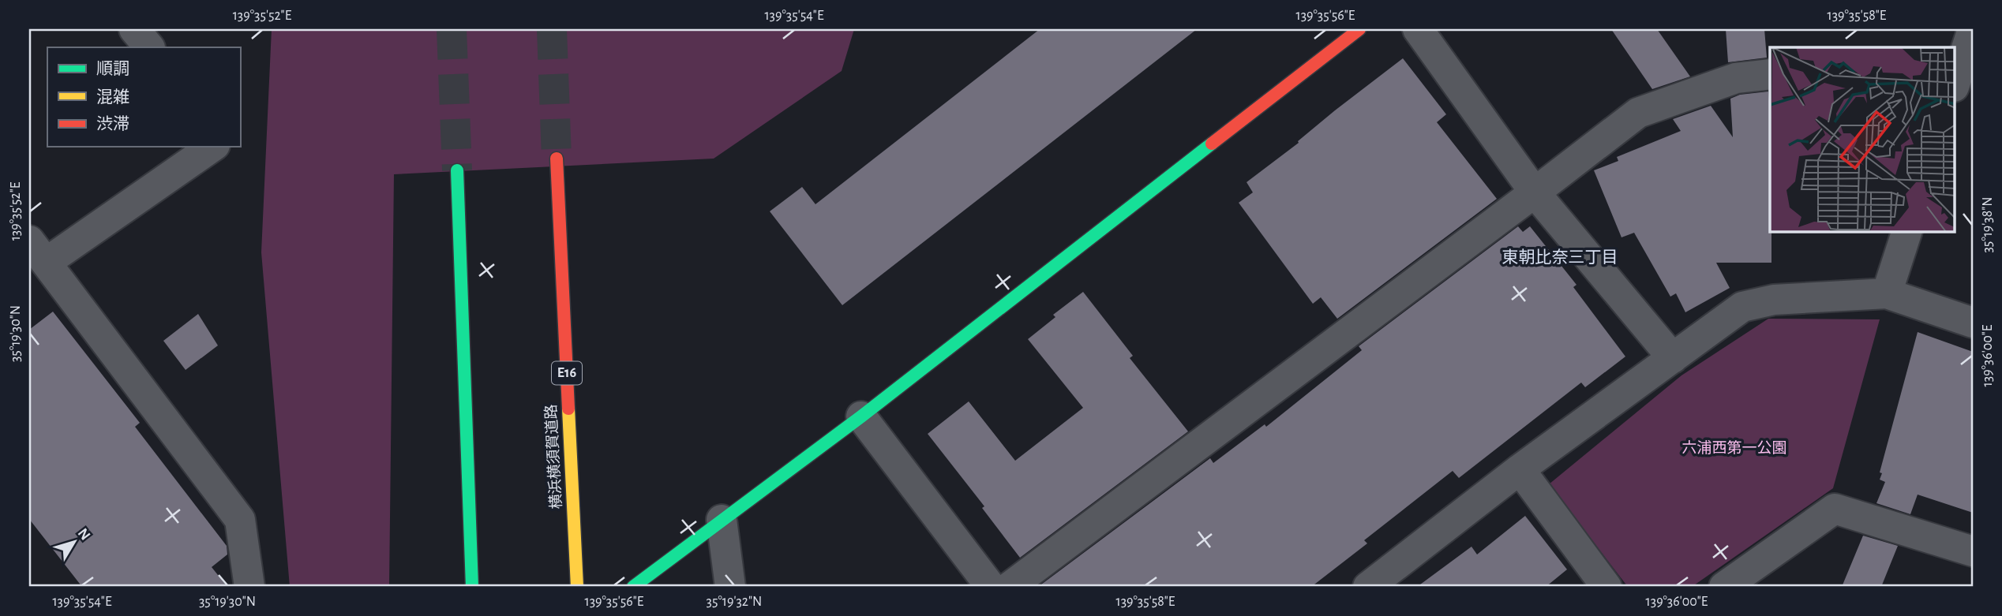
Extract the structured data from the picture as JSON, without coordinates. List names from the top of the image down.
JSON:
{
  "streets": {
    "main road": ["E16", "横浜横須賀道路"]
  },
  "districts": ["東朝比奈三丁目"],
  "parks": ["六浦西第一公園"],
  "legend": ["順調", "混雑", "渋滞"],
  "north": "top right",
  "coordinates": [
    "139°35'52\"E",
    "139°35'54\"E",
    "139°35'56\"E",
    "139°35'58\"E",
    "35°19'38\"N",
    "35°19'30\"N",
    "139°36'00\"E",
    "35°19'32\"N"
  ]
}
